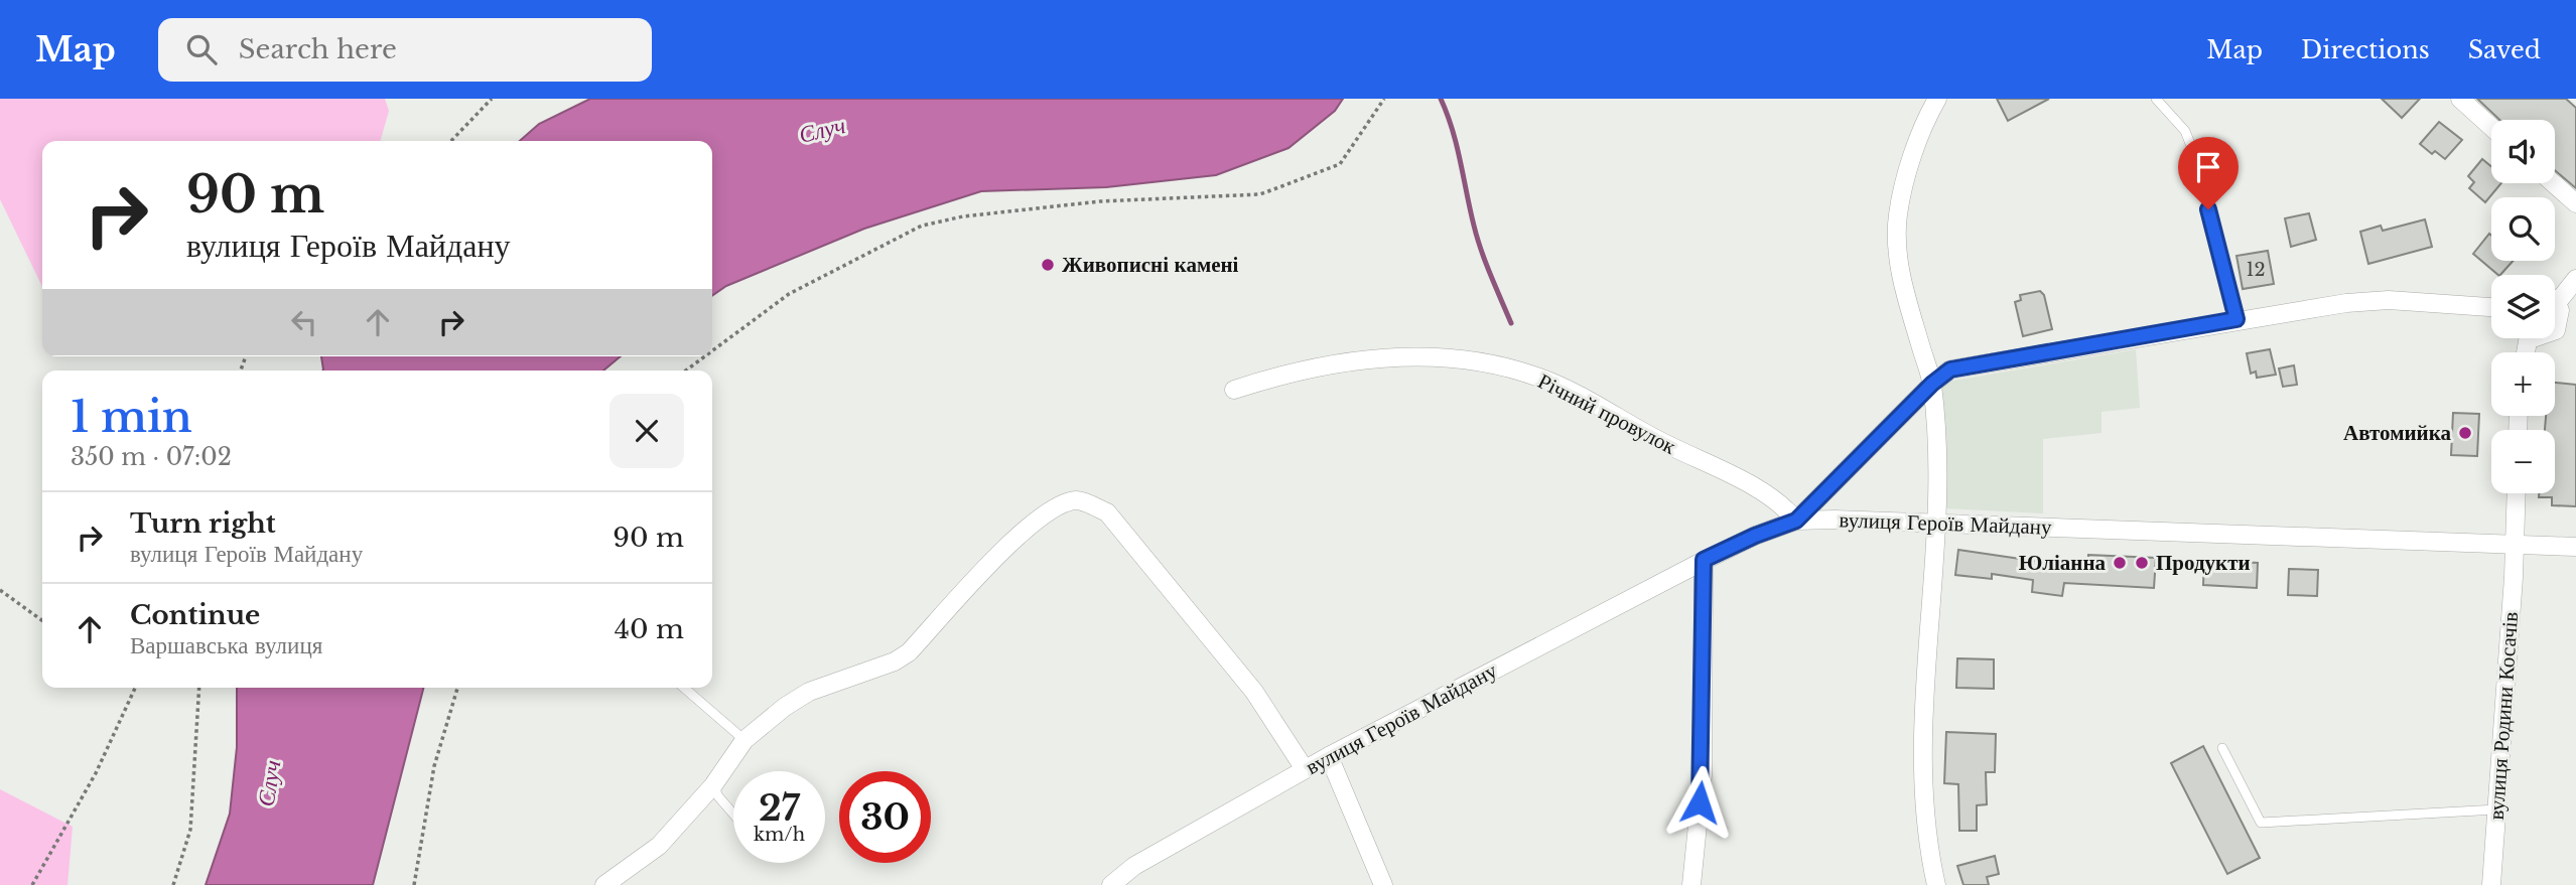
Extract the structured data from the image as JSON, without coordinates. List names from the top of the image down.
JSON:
{
  "streets": {
    "street": ["Річний провулок", "вулиця Героїв Майдану", "вулиця Родини Косачів"]
  },
  "crossings": [
    ["Річний провулок", "вулиця Героїв Майдану"],
    ["вулиця Героїв Майдану", "вулиця Родини Косачів"]
  ],
  "water": ["Случ"],
  "places": [
    "Живописні камені",
    "Автомийка",
    "Юліанна",
    "Продукти"
  ],
  "house_numbers": ["12"],
  "page": {
    "header": "Map",
    "search": "Search here",
    "nav": ["Map", "Directions", "Saved"],
    "map_buttons": ["+", "−"],
    "turn": ["90 m", "вулиця Героїв Майдану"],
    "heading": ["1 min", "350 m · 07:02"],
    "list": [
      {
        "name": "Turn right",
        "note": "вулиця Героїв Майдану",
        "value": "90 m"
      },
      {
        "name": "Continue",
        "note": "Варшавська вулиця",
        "value": "40 m"
      }
    ],
    "speed": "27 km/h",
    "limit": "30"
  }
}
